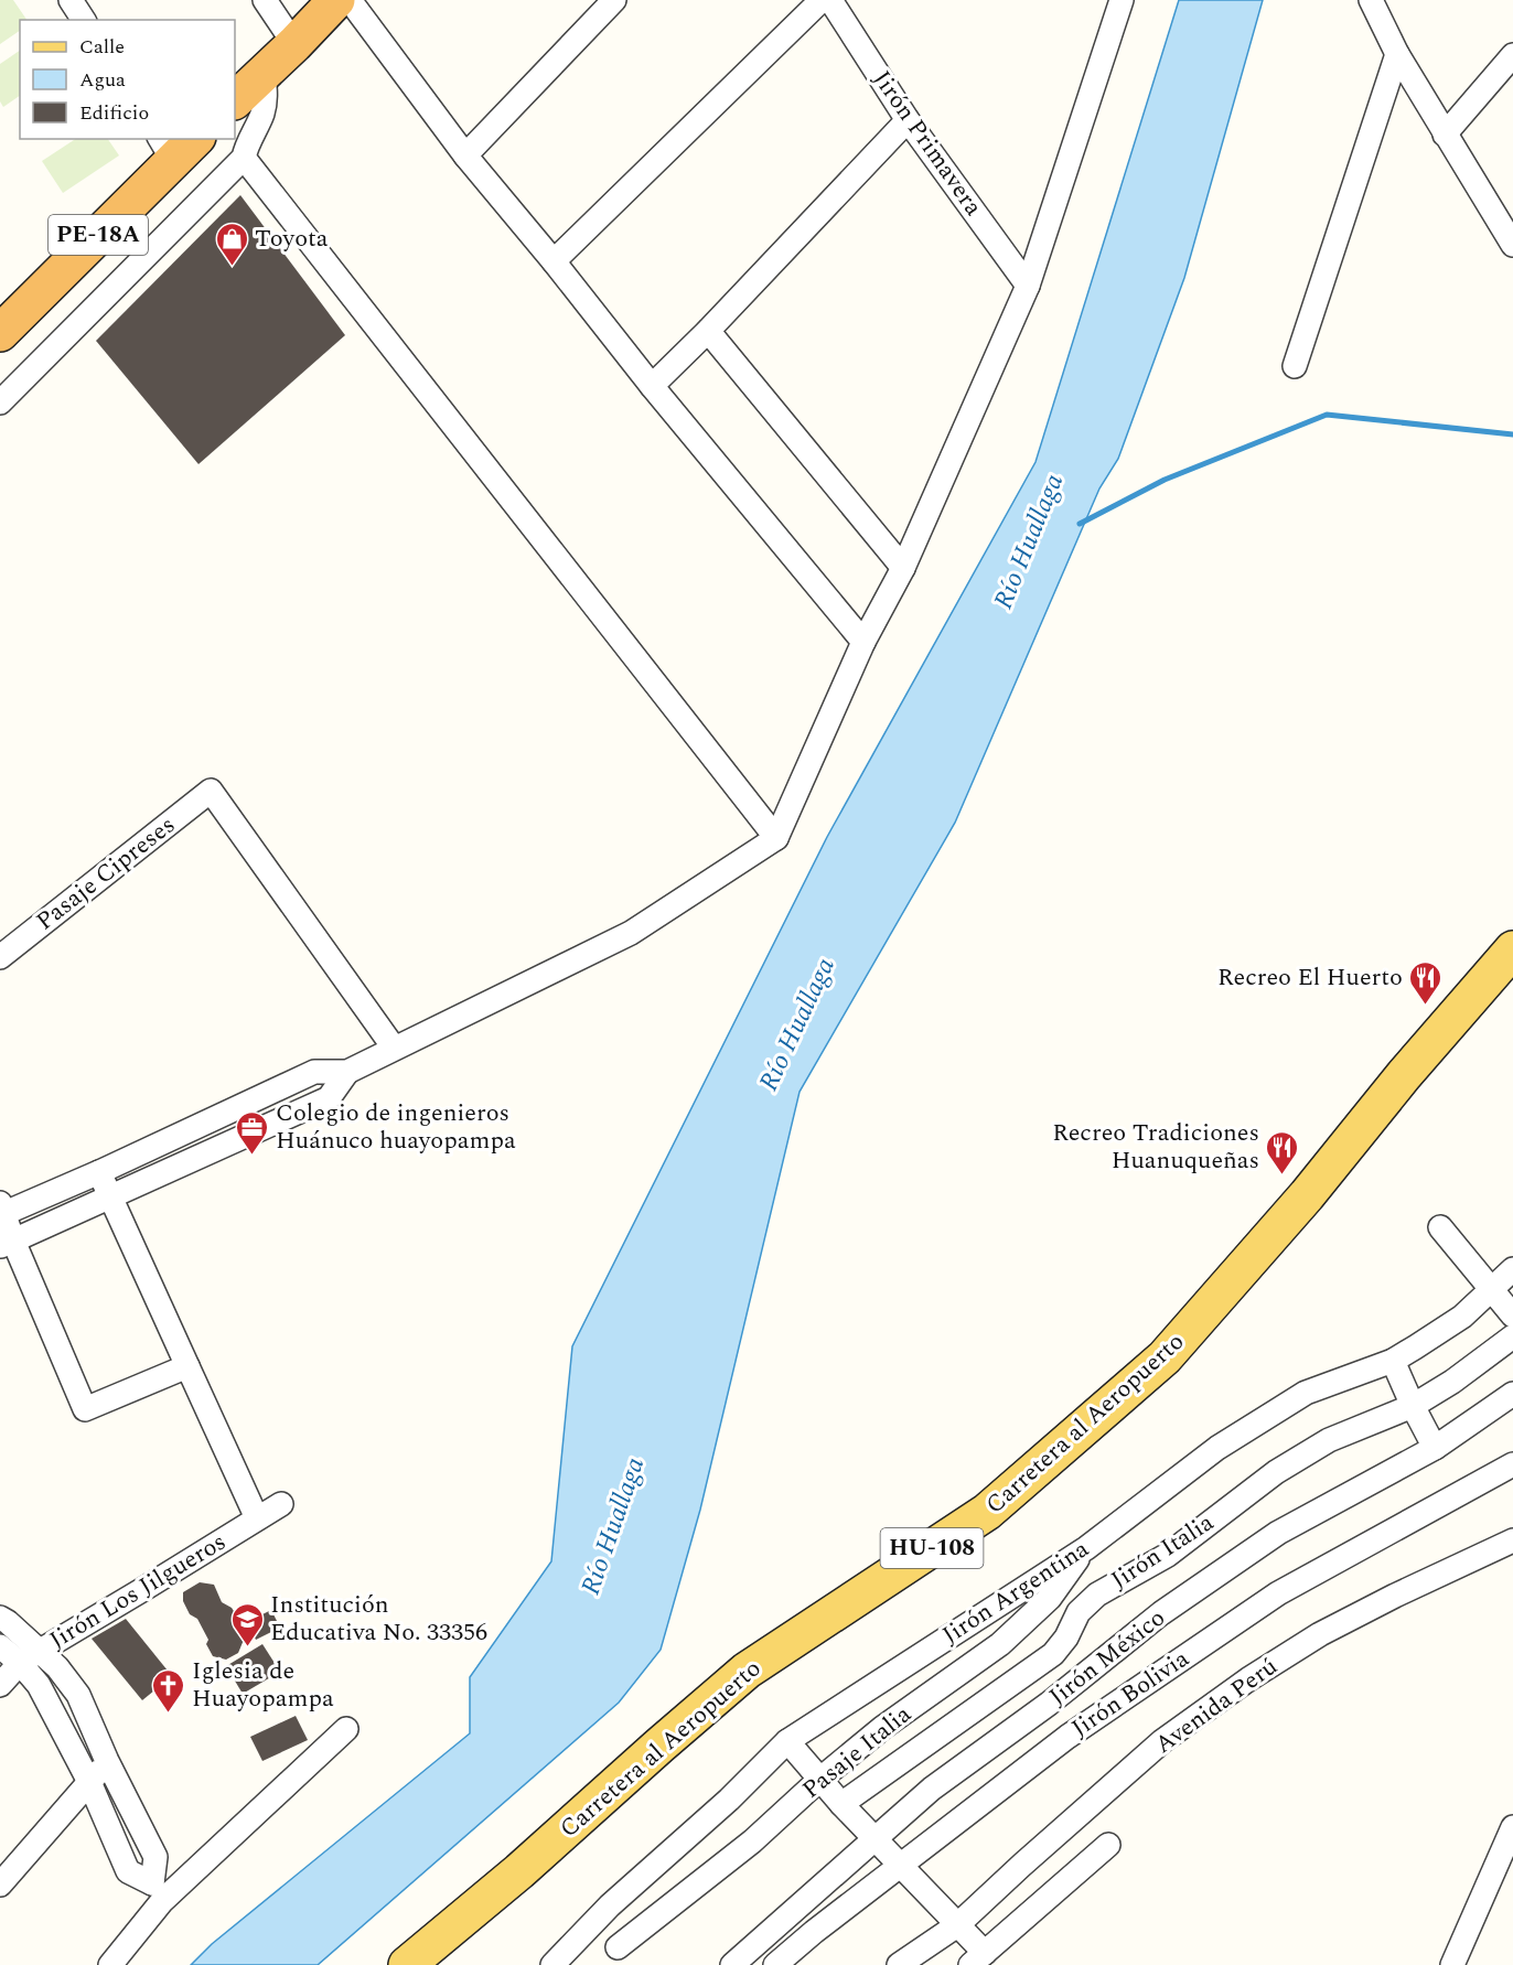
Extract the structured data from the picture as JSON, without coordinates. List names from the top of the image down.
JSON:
{
  "streets": {
    "highway": ["PE-18A"],
    "main road": ["Carretera al Aeropuerto", "HU-108"],
    "street": [
      "Jirón Primavera",
      "Pasaje Cipreses",
      "Jirón Italia",
      "Jirón Los Jilgueros",
      "Jirón Argentina",
      "Jirón México",
      "Jirón Bolivia",
      "Avenida Perú",
      "Pasaje Italia"
    ]
  },
  "crossings": [
    ["Jirón Argentina", "Pasaje Italia"]
  ],
  "water": ["Río Huallaga"],
  "places": {
    "shop": ["Toyota"],
    "restaurant": ["Recreo El Huerto", "Recreo Tradiciones Huanuqueñas"],
    "office": ["Colegio de ingenieros Huánuco huayopampa"],
    "school or university": ["Institución Educativa No. 33356"],
    "church": ["Iglesia de Huayopampa"]
  },
  "legend": ["Calle", "Agua", "Edificio"]
}
